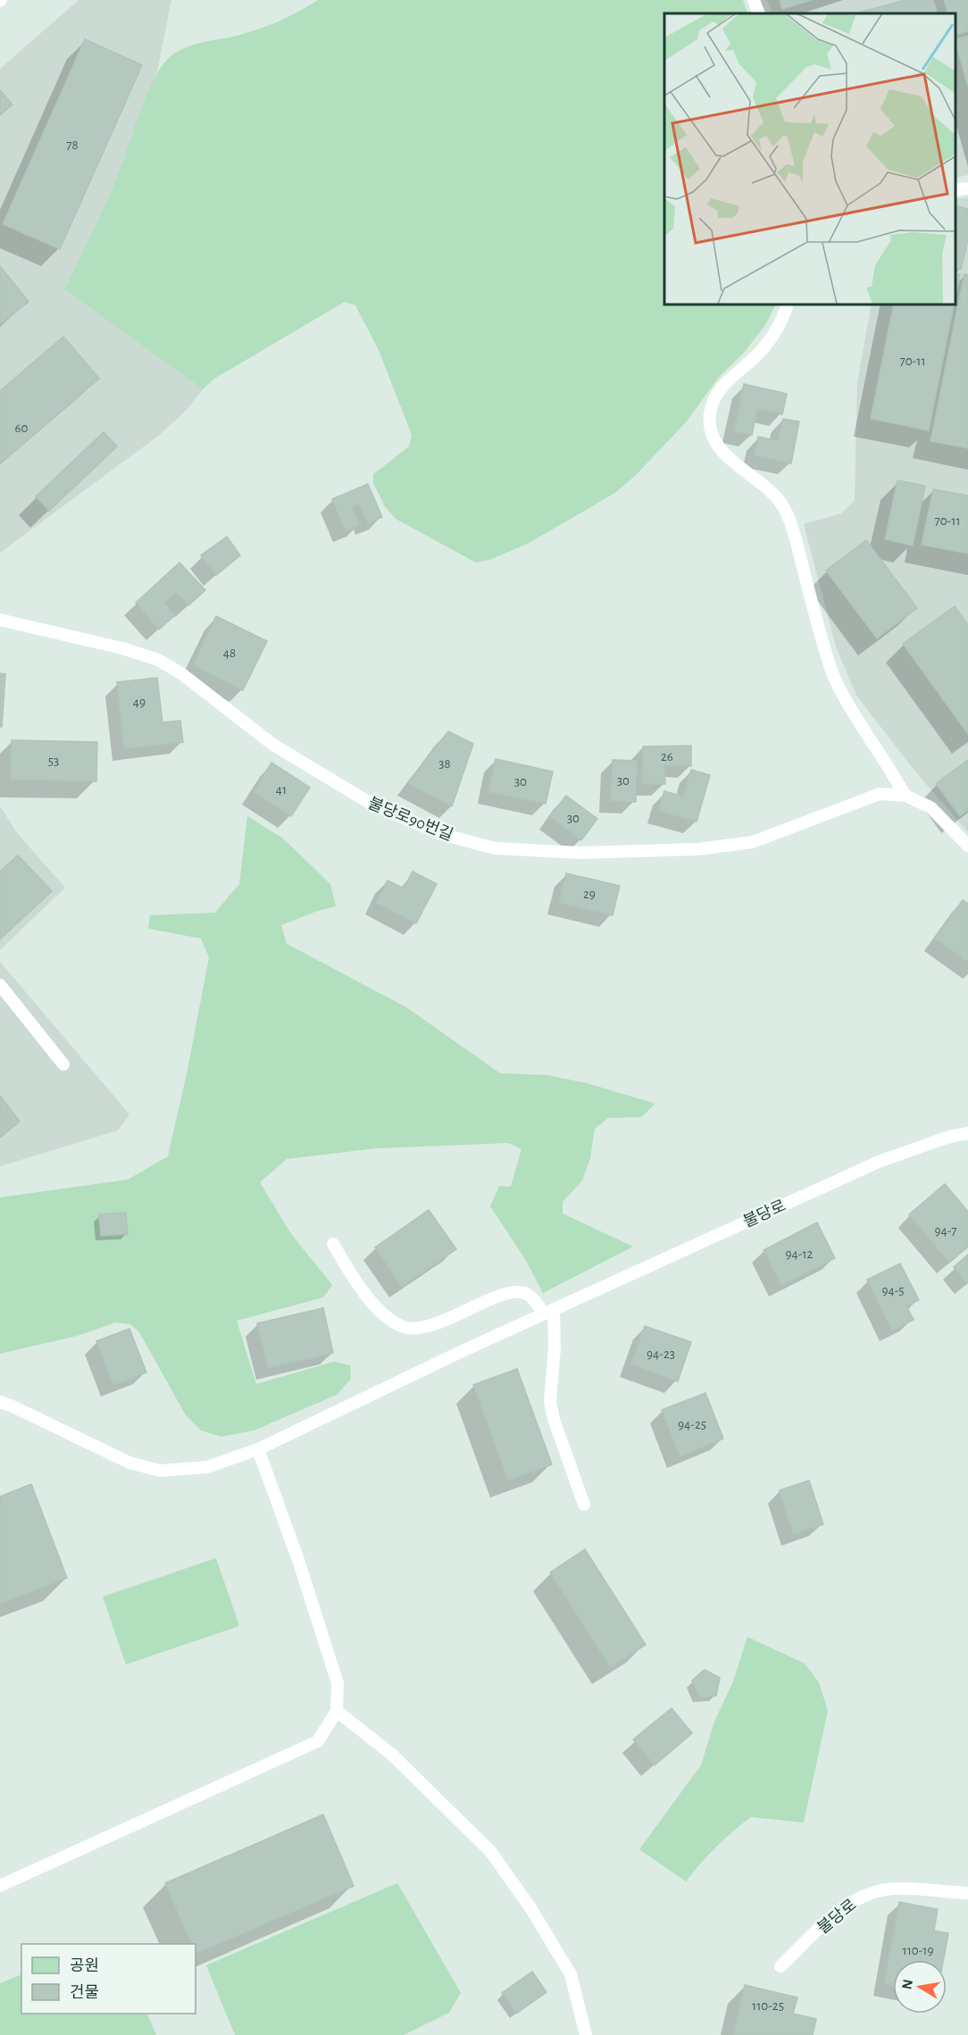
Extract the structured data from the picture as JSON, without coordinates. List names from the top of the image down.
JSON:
{
  "streets": {
    "lane": ["불당로90번길", "불당로"]
  },
  "house_numbers": [
    "78",
    "70-11",
    "60",
    "70-11",
    "48",
    "49",
    "26",
    "53",
    "38",
    "30",
    "30",
    "41",
    "30",
    "29",
    "94-7",
    "94-12",
    "94-5",
    "94-23",
    "94-25",
    "110-19",
    "110-25"
  ],
  "legend": ["공원", "건물"],
  "north": "left"
}
